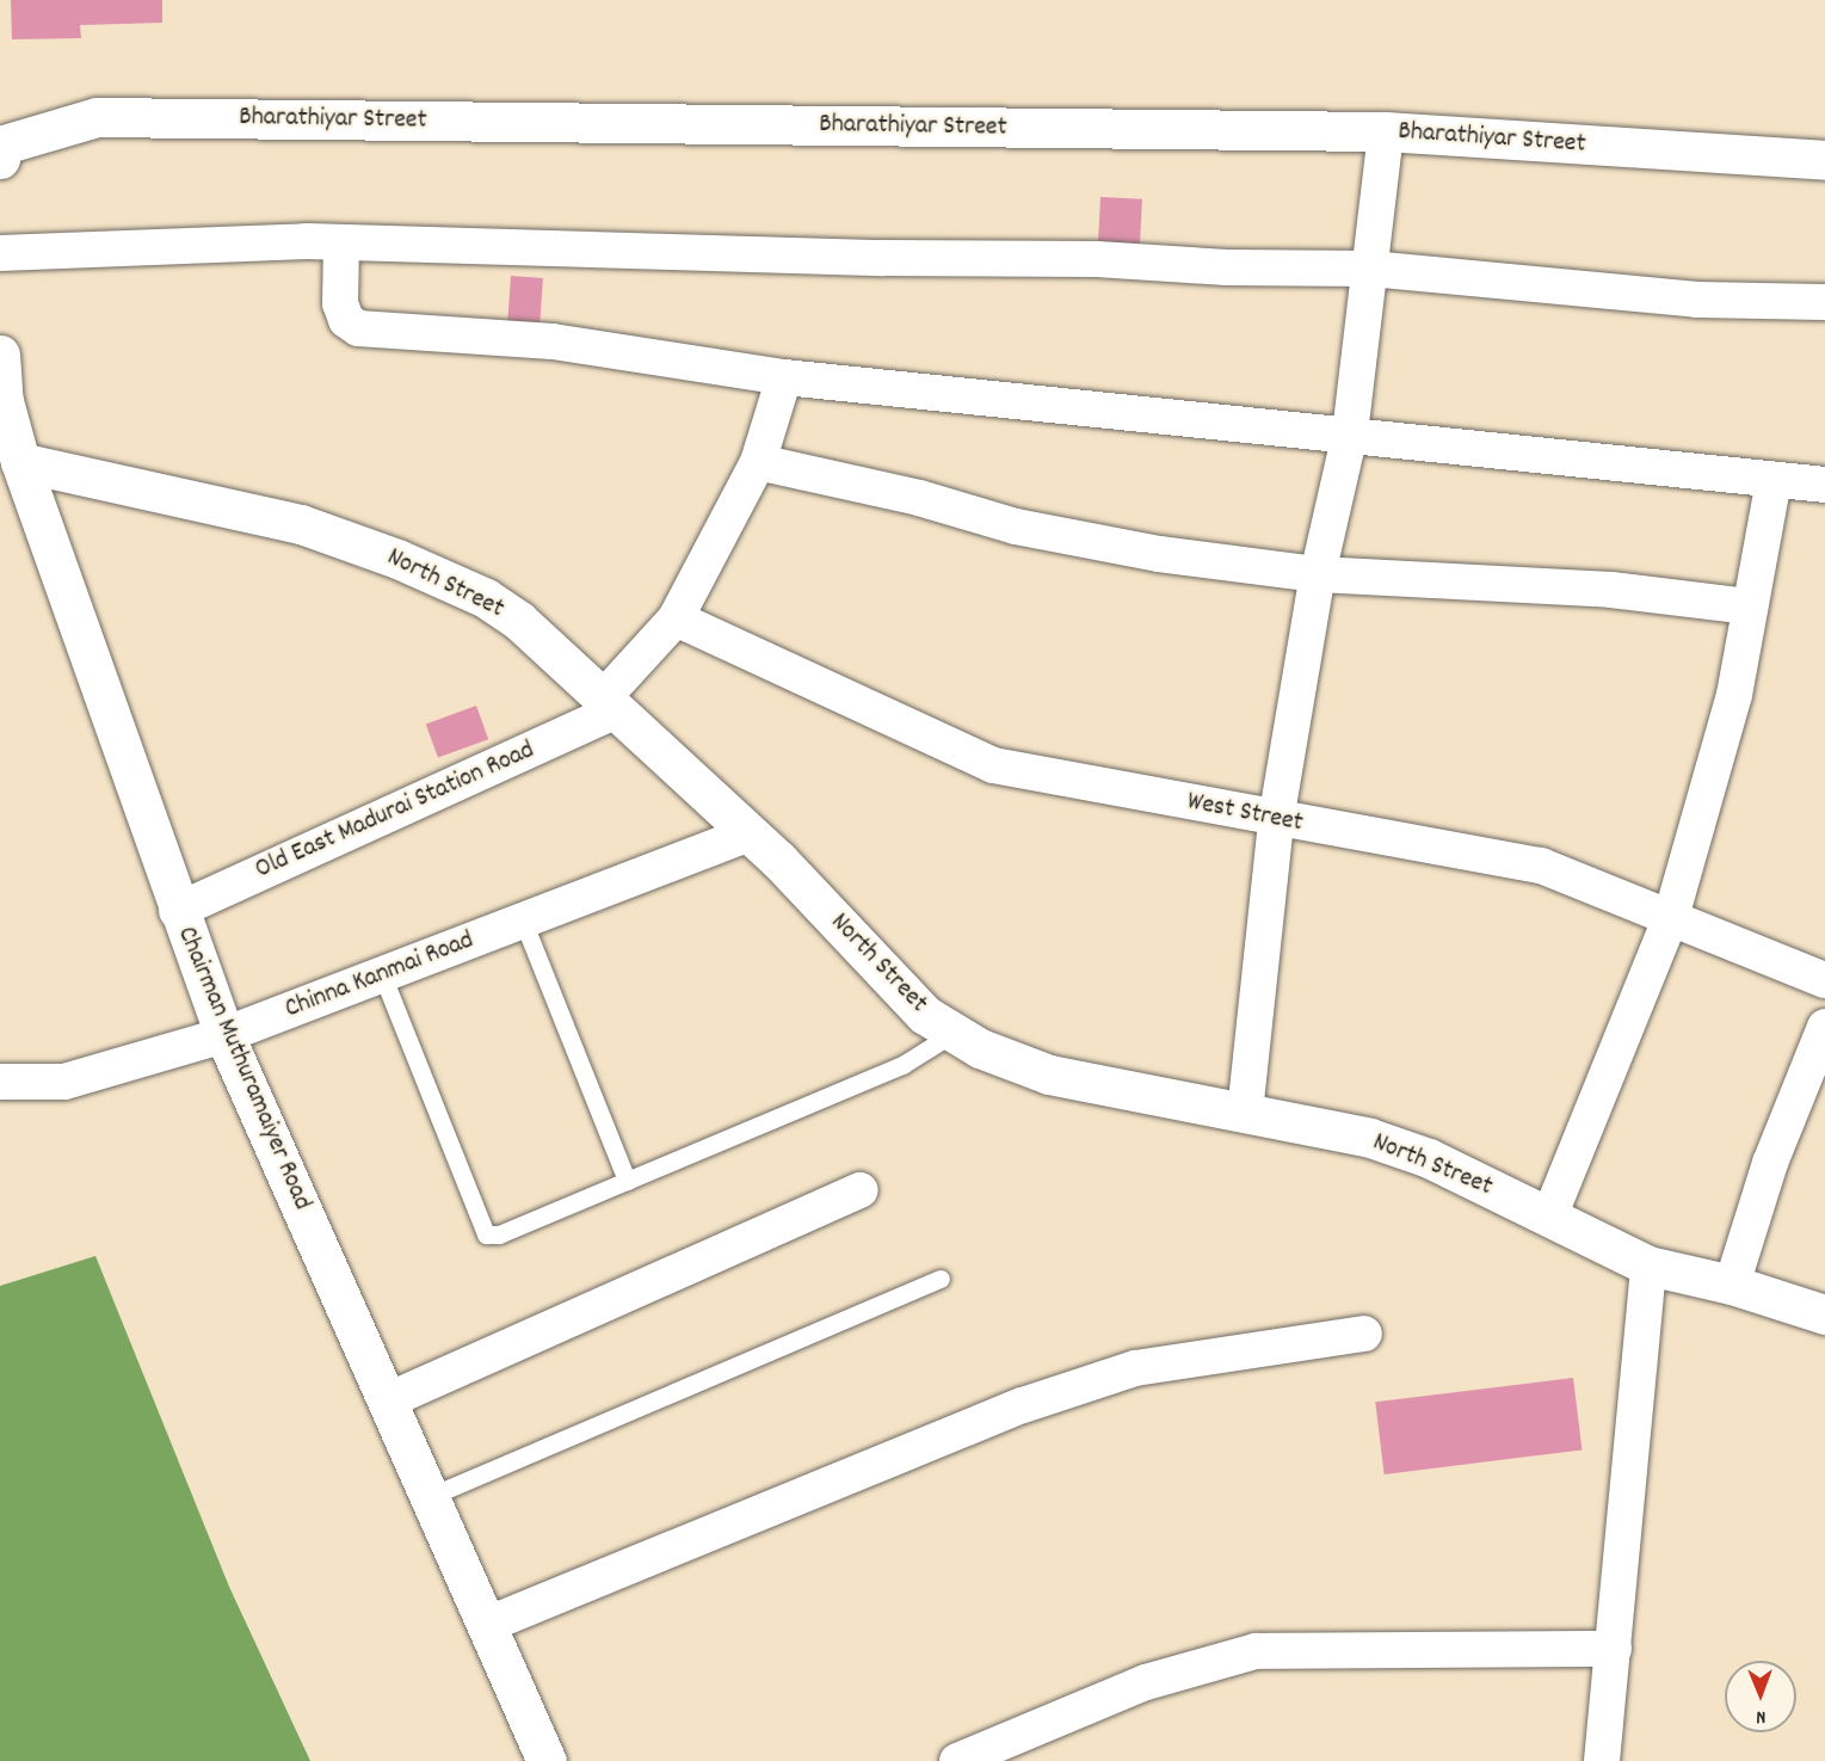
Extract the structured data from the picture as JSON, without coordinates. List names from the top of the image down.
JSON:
{
  "streets": {
    "street": [
      "Bharathiyar Street",
      "North Street",
      "Old East Madurai Station Road",
      "West Street",
      "Chinna Kanmai Road",
      "Chairman Muthuramaiyer Road"
    ]
  },
  "crossings": [
    ["North Street", "Old East Madurai Station Road"],
    ["North Street", "Chinna Kanmai Road"],
    ["North Street", "Chairman Muthuramaiyer Road"],
    ["Old East Madurai Station Road", "Chairman Muthuramaiyer Road"],
    ["Chinna Kanmai Road", "Chairman Muthuramaiyer Road"]
  ],
  "north": "bottom"
}
